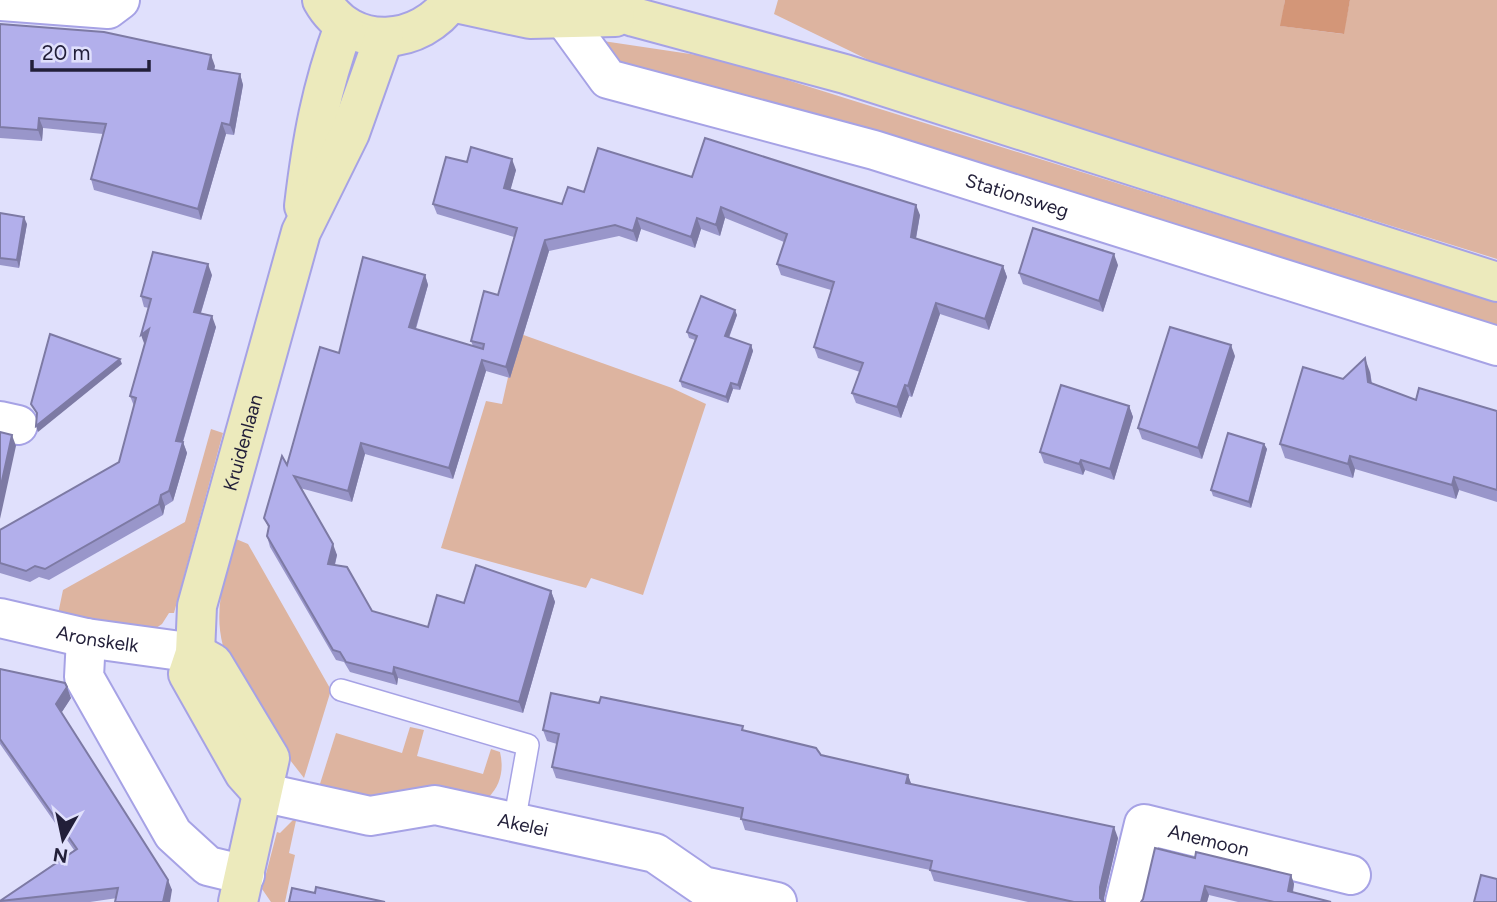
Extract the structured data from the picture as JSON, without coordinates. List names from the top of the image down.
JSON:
{
  "streets": {
    "main road": ["Kruidenlaan"],
    "street": [
      "Stationsweg",
      "Aronskelk",
      "Akelei",
      "Anemoon"
    ]
  },
  "crossings": [
    ["Kruidenlaan", "Aronskelk"]
  ],
  "scale_bar": "20 m",
  "north": "bottom"
}
